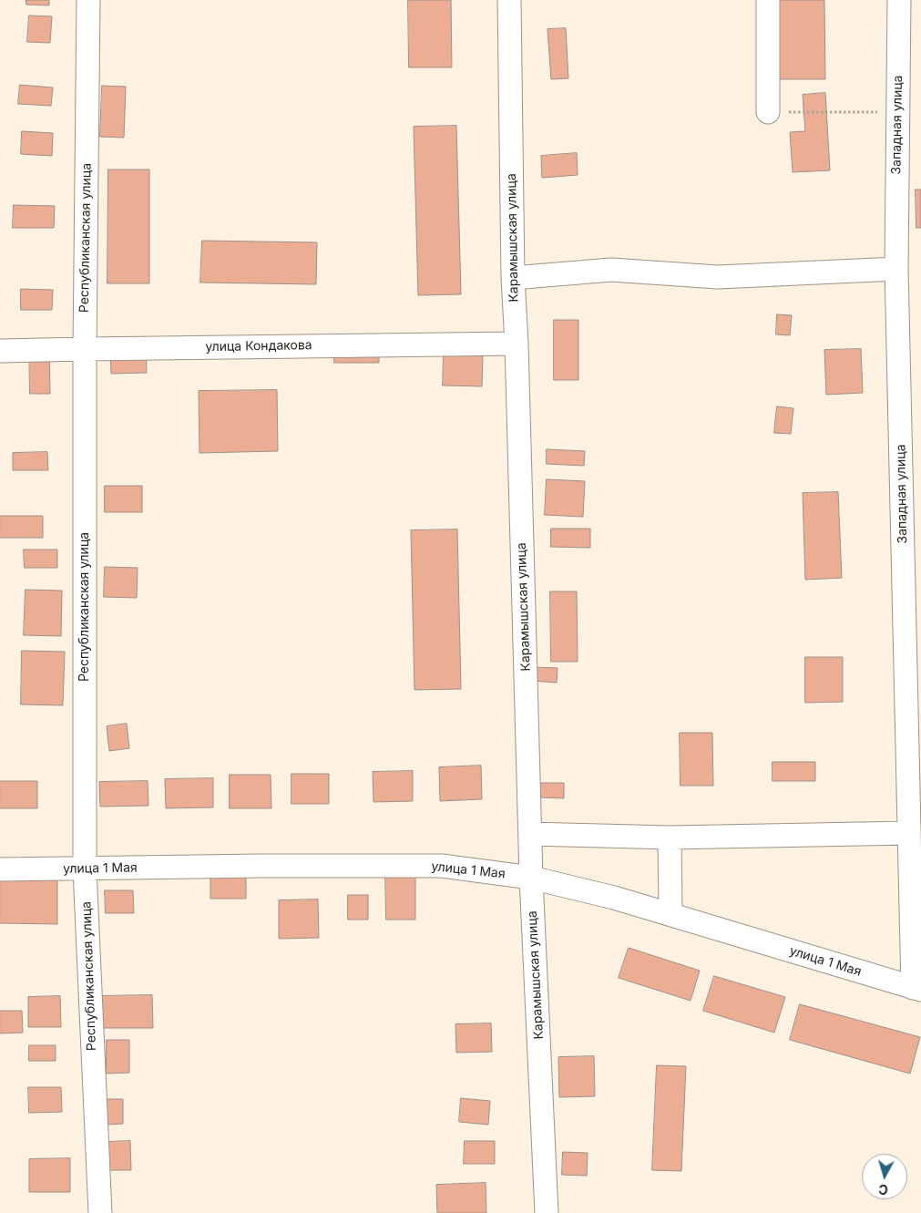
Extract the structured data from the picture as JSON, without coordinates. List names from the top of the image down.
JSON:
{
  "streets": {
    "street": [
      "Западная улица",
      "Республиканская улица",
      "Карамышская улица",
      "улица Кондакова",
      "улица 1 Мая"
    ]
  },
  "crossings": [
    ["Западная улица", "улица 1 Мая"],
    ["Республиканская улица", "улица Кондакова"],
    ["Республиканская улица", "улица 1 Мая"],
    ["Карамышская улица", "улица Кондакова"],
    ["Карамышская улица", "улица 1 Мая"]
  ],
  "north": "bottom"
}
